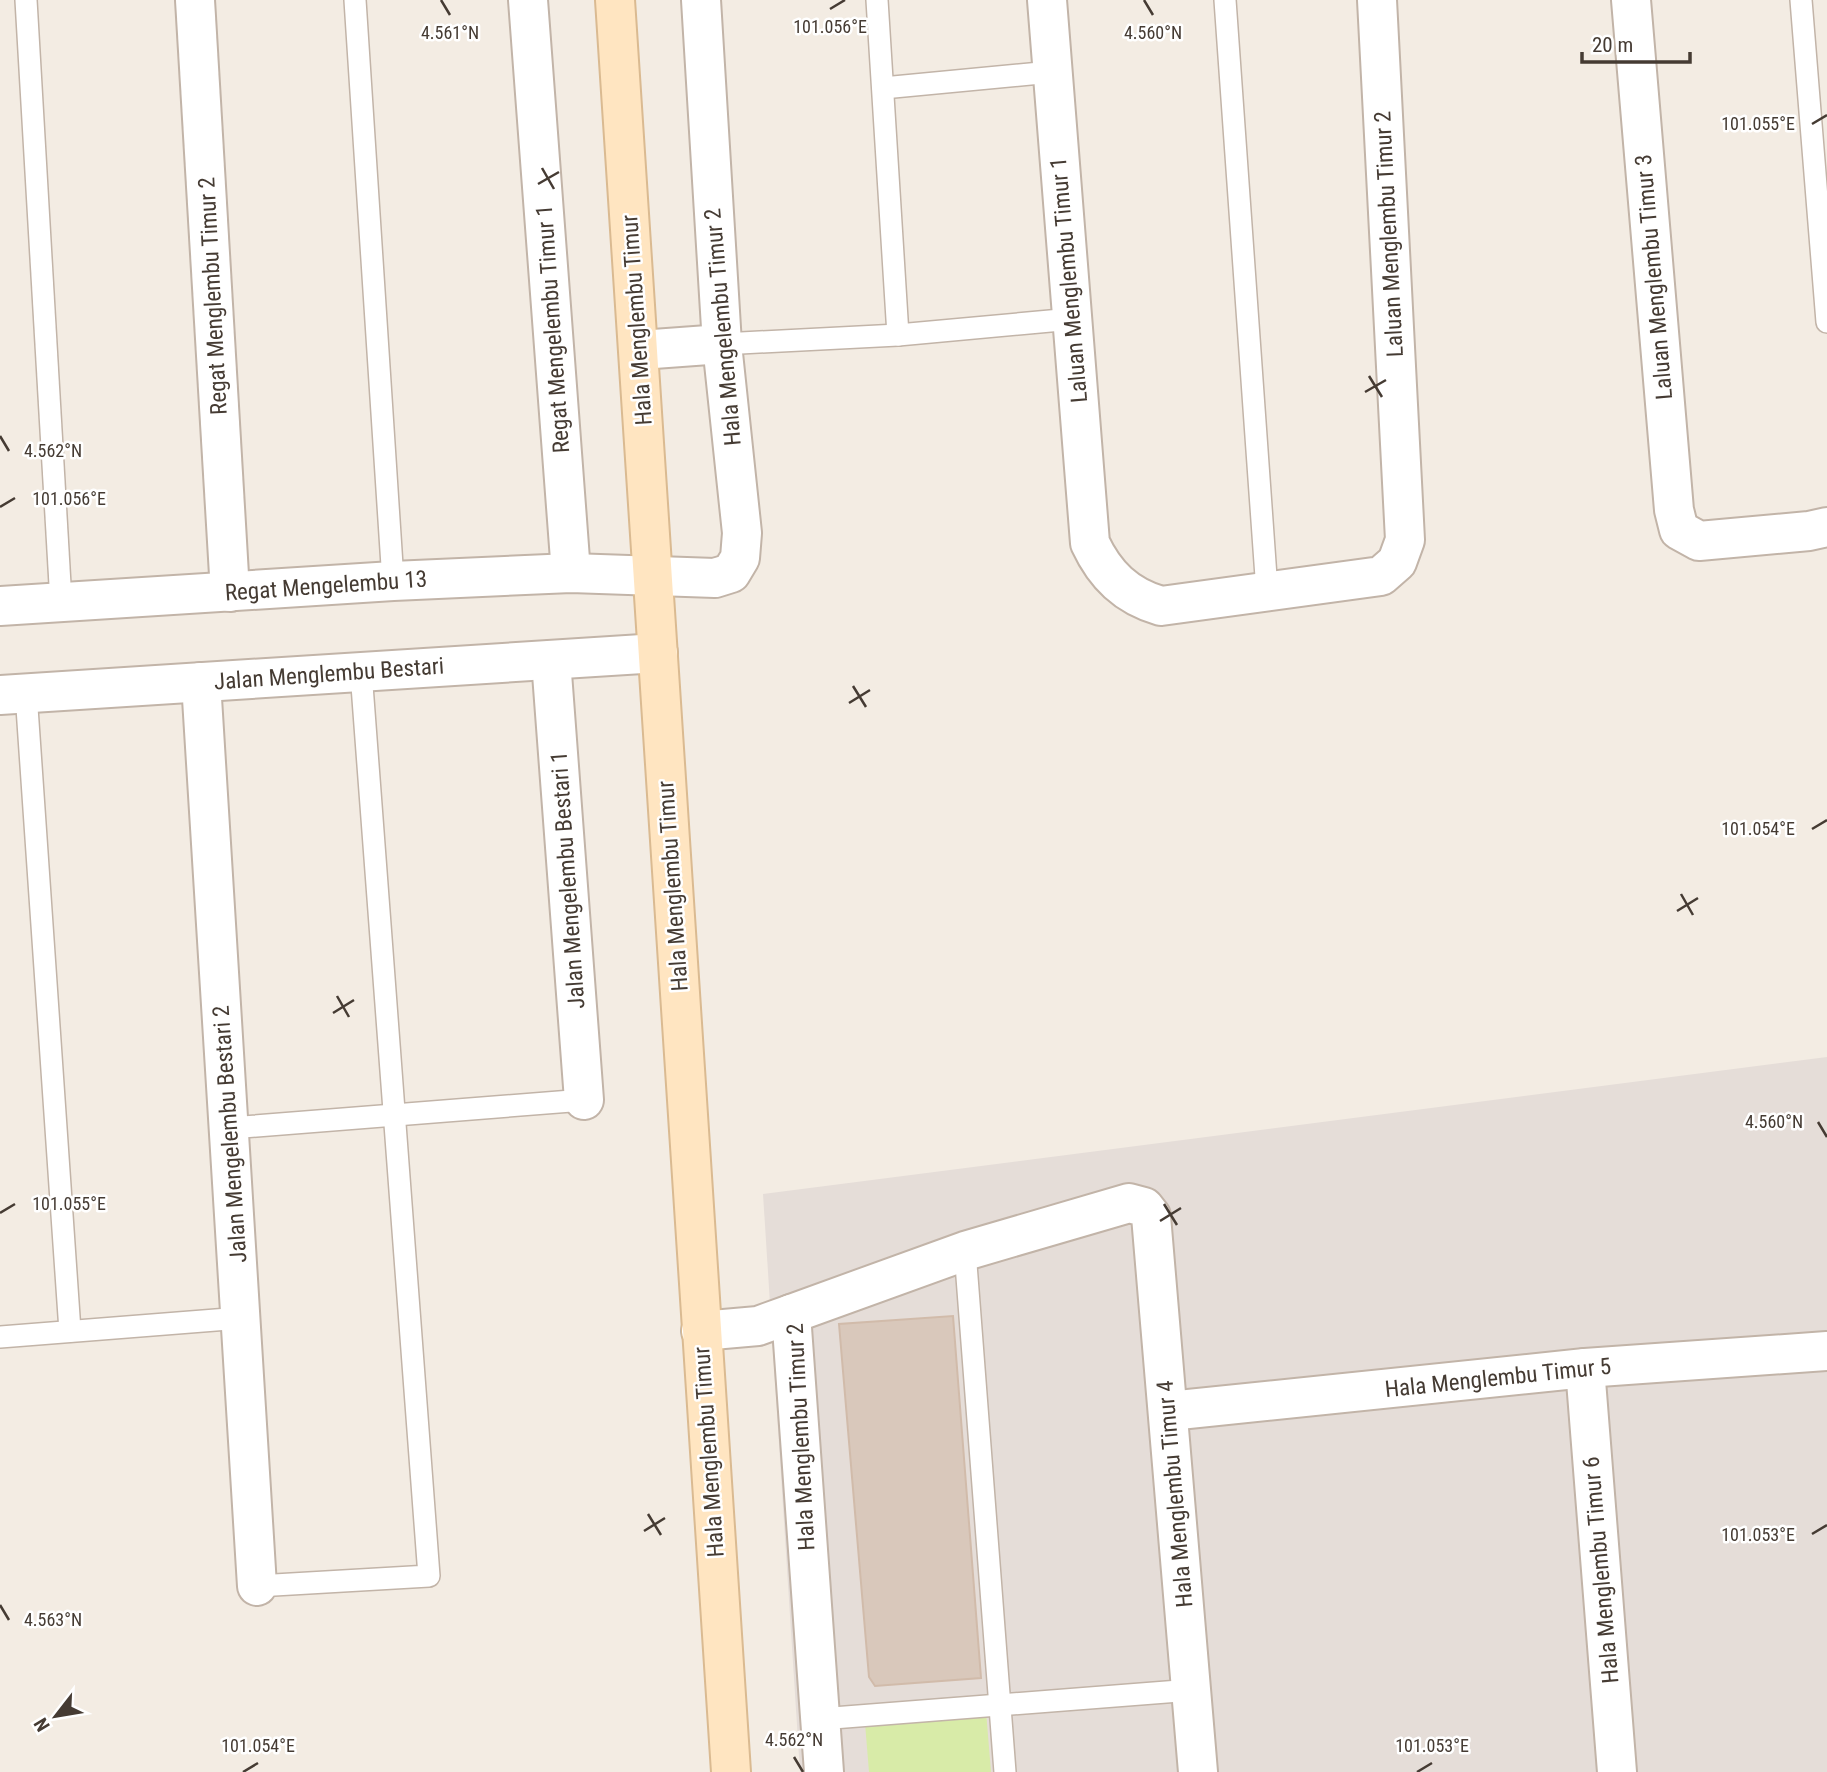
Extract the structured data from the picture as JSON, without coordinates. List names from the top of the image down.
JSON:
{
  "streets": {
    "street": [
      "Laluan Menglembu Timur 2",
      "Laluan Menglembu Timur 3",
      "Laluan Menglembu Timur 1",
      "Regat Menglembu Timur 2",
      "Hala Menglembu Timur",
      "Hala Mengelembu Timur 2",
      "Regat Mengelembu Timur 1",
      "Regat Mengelembu 13",
      "Jalan Menglembu Bestari",
      "Jalan Mengelembu Bestari 1",
      "Jalan Mengelembu Bestari 2",
      "Hala Menglembu Timur 5",
      "Hala Menglembu Timur 2",
      "Hala Menglembu Timur 4",
      "Hala Menglembu Timur 6"
    ]
  },
  "crossings": [
    ["Laluan Menglembu Timur 2", "Laluan Menglembu Timur 1"],
    ["Regat Menglembu Timur 2", "Regat Mengelembu 13"],
    ["Hala Menglembu Timur", "Hala Mengelembu Timur 2"],
    ["Hala Menglembu Timur", "Regat Mengelembu 13"],
    ["Hala Menglembu Timur", "Jalan Menglembu Bestari"],
    ["Hala Mengelembu Timur 2", "Regat Mengelembu 13"],
    ["Regat Mengelembu Timur 1", "Regat Mengelembu 13"],
    ["Jalan Menglembu Bestari", "Jalan Mengelembu Bestari 1"],
    ["Jalan Menglembu Bestari", "Jalan Mengelembu Bestari 2"],
    ["Hala Menglembu Timur 5", "Hala Menglembu Timur 4"],
    ["Hala Menglembu Timur 5", "Hala Menglembu Timur 6"],
    ["Hala Menglembu Timur 2", "Hala Menglembu Timur 4"]
  ],
  "scale_bar": "20 m",
  "north": "bottom left",
  "coordinates": [
    "101.056°E",
    "4.561°N",
    "4.560°N",
    "101.055°E",
    "4.562°N",
    "101.054°E",
    "101.053°E",
    "4.563°N"
  ]
}
